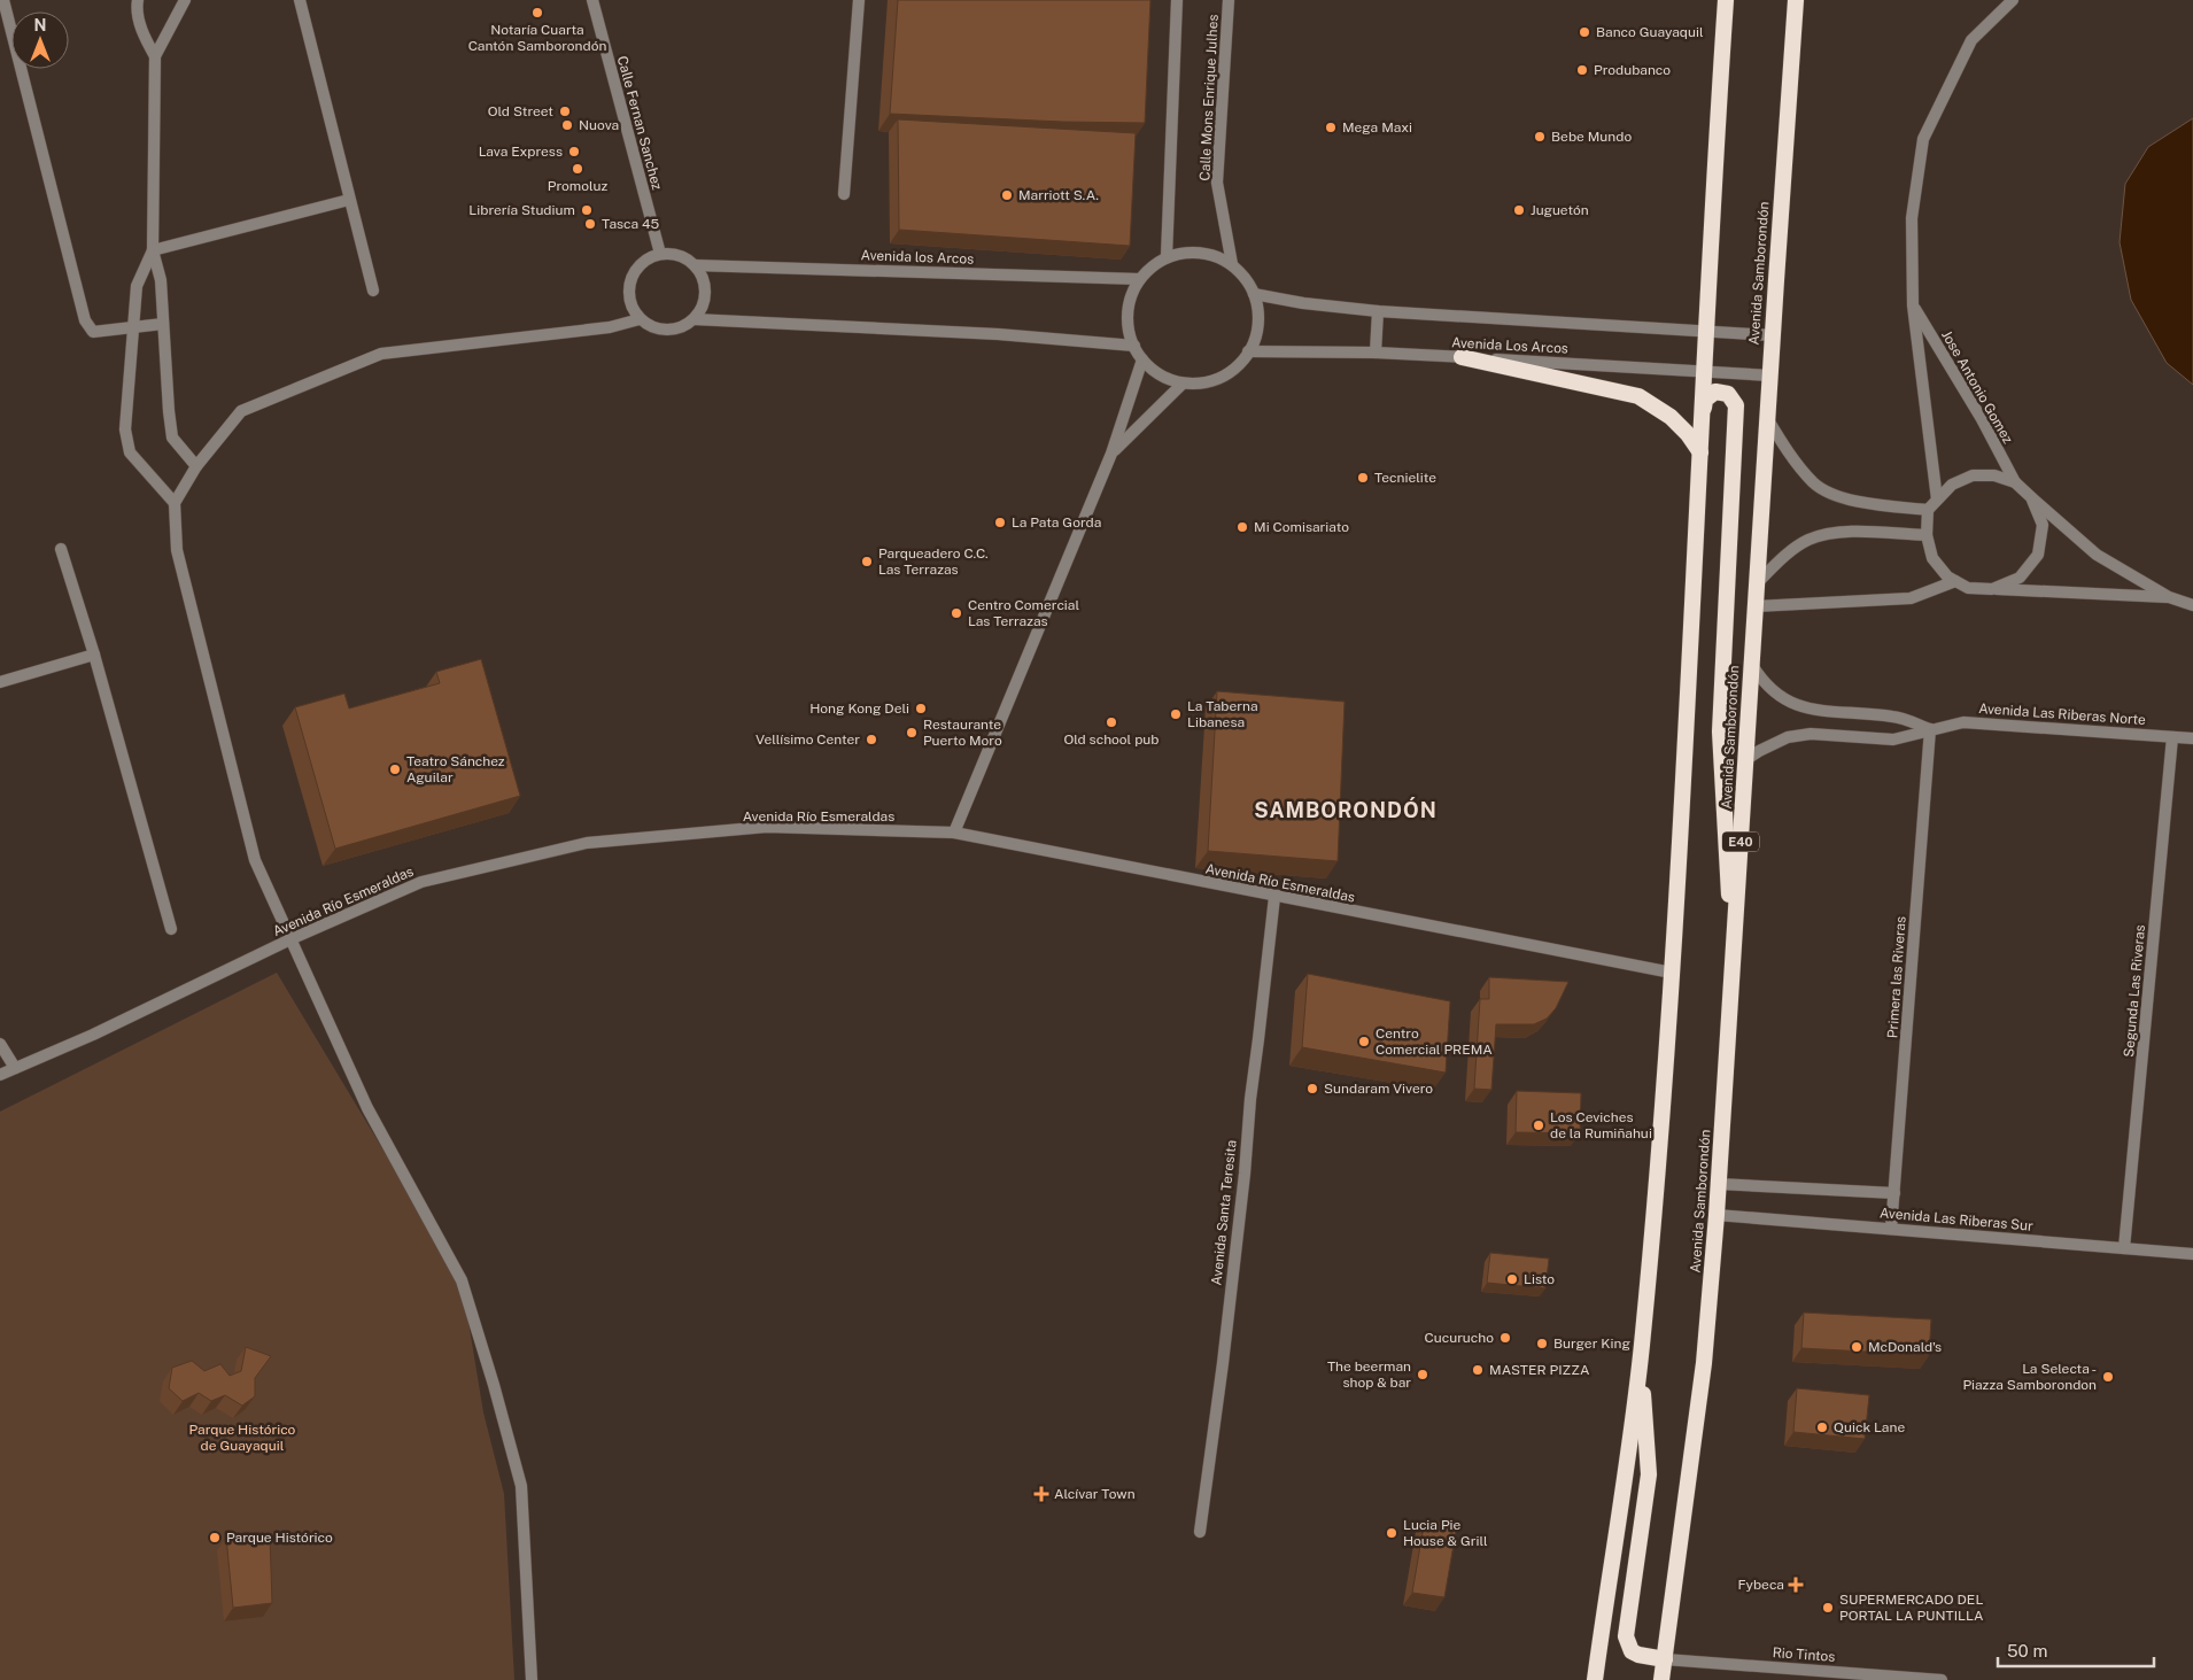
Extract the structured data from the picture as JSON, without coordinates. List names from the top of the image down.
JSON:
{
  "streets": {
    "highway": ["Avenida Samborondón", "E40"],
    "street": [
      "Calle Mons Enrique Julhes",
      "Calle Fernan Sanchez",
      "Avenida los Arcos",
      "Avenida Los Arcos",
      "Jose Antonio Gomez",
      "Avenida Las Riberas Norte",
      "Avenida Río Esmeraldas",
      "Primera las Riveras",
      "Segunda Las Riveras",
      "Avenida Santa Teresita",
      "Avenida Las Riberas Sur",
      "Rio Tintos"
    ]
  },
  "crossings": [
    ["Calle Mons Enrique Julhes", "Avenida los Arcos"],
    ["Calle Mons Enrique Julhes", "Avenida Los Arcos"],
    ["Calle Fernan Sanchez", "Avenida los Arcos"],
    ["Avenida los Arcos", "Avenida Los Arcos"],
    ["Avenida Samborondón", "Avenida Los Arcos"],
    ["Avenida Samborondón", "Avenida Las Riberas Norte"],
    ["Avenida Samborondón", "Avenida Las Riberas Sur"],
    ["Avenida Samborondón", "Rio Tintos"],
    ["Avenida Las Riberas Norte", "Primera las Riveras"],
    ["Avenida Las Riberas Norte", "Segunda Las Riveras"],
    ["Avenida Río Esmeraldas", "Avenida Santa Teresita"],
    ["Primera las Riveras", "Avenida Las Riberas Sur"],
    ["Segunda Las Riveras", "Avenida Las Riberas Sur"]
  ],
  "districts": ["SAMBORONDÓN"],
  "parks": ["Parque Histórico de Guayaquil"],
  "places": {
    "other": [
      "Notaría Cuarta Cantón Samborondón",
      "Banco Guayaquil",
      "Produbanco",
      "Old Street",
      "Nuova",
      "Mega Maxi",
      "Bebe Mundo",
      "Lava Express",
      "Promoluz",
      "Marriott S.A.",
      "Librería Studium",
      "Juguetón",
      "Tasca 45",
      "Tecnielite",
      "La Pata Gorda",
      "Mi Comisariato",
      "Parqueadero C.C. Las Terrazas",
      "Centro Comercial Las Terrazas",
      "Hong Kong Deli",
      "La Taberna Libanesa",
      "Old school pub",
      "Restaurante Puerto Moro",
      "Vellísimo Center",
      "Teatro Sánchez Aguilar",
      "Centro Comercial PREMA",
      "Sundaram Vivero",
      "Los Ceviches de la Rumiñahui",
      "Listo",
      "Cucurucho",
      "Burger King",
      "McDonald's",
      "MASTER PIZZA",
      "The beerman shop & bar",
      "La Selecta - Piazza Samborondon",
      "Quick Lane",
      "Lucia Pie House & Grill",
      "Parque Histórico",
      "SUPERMERCADO DEL PORTAL LA PUNTILLA"
    ],
    "health": ["Alcívar Town", "Fybeca"]
  },
  "scale_bar": "50 m",
  "north": "top"
}
